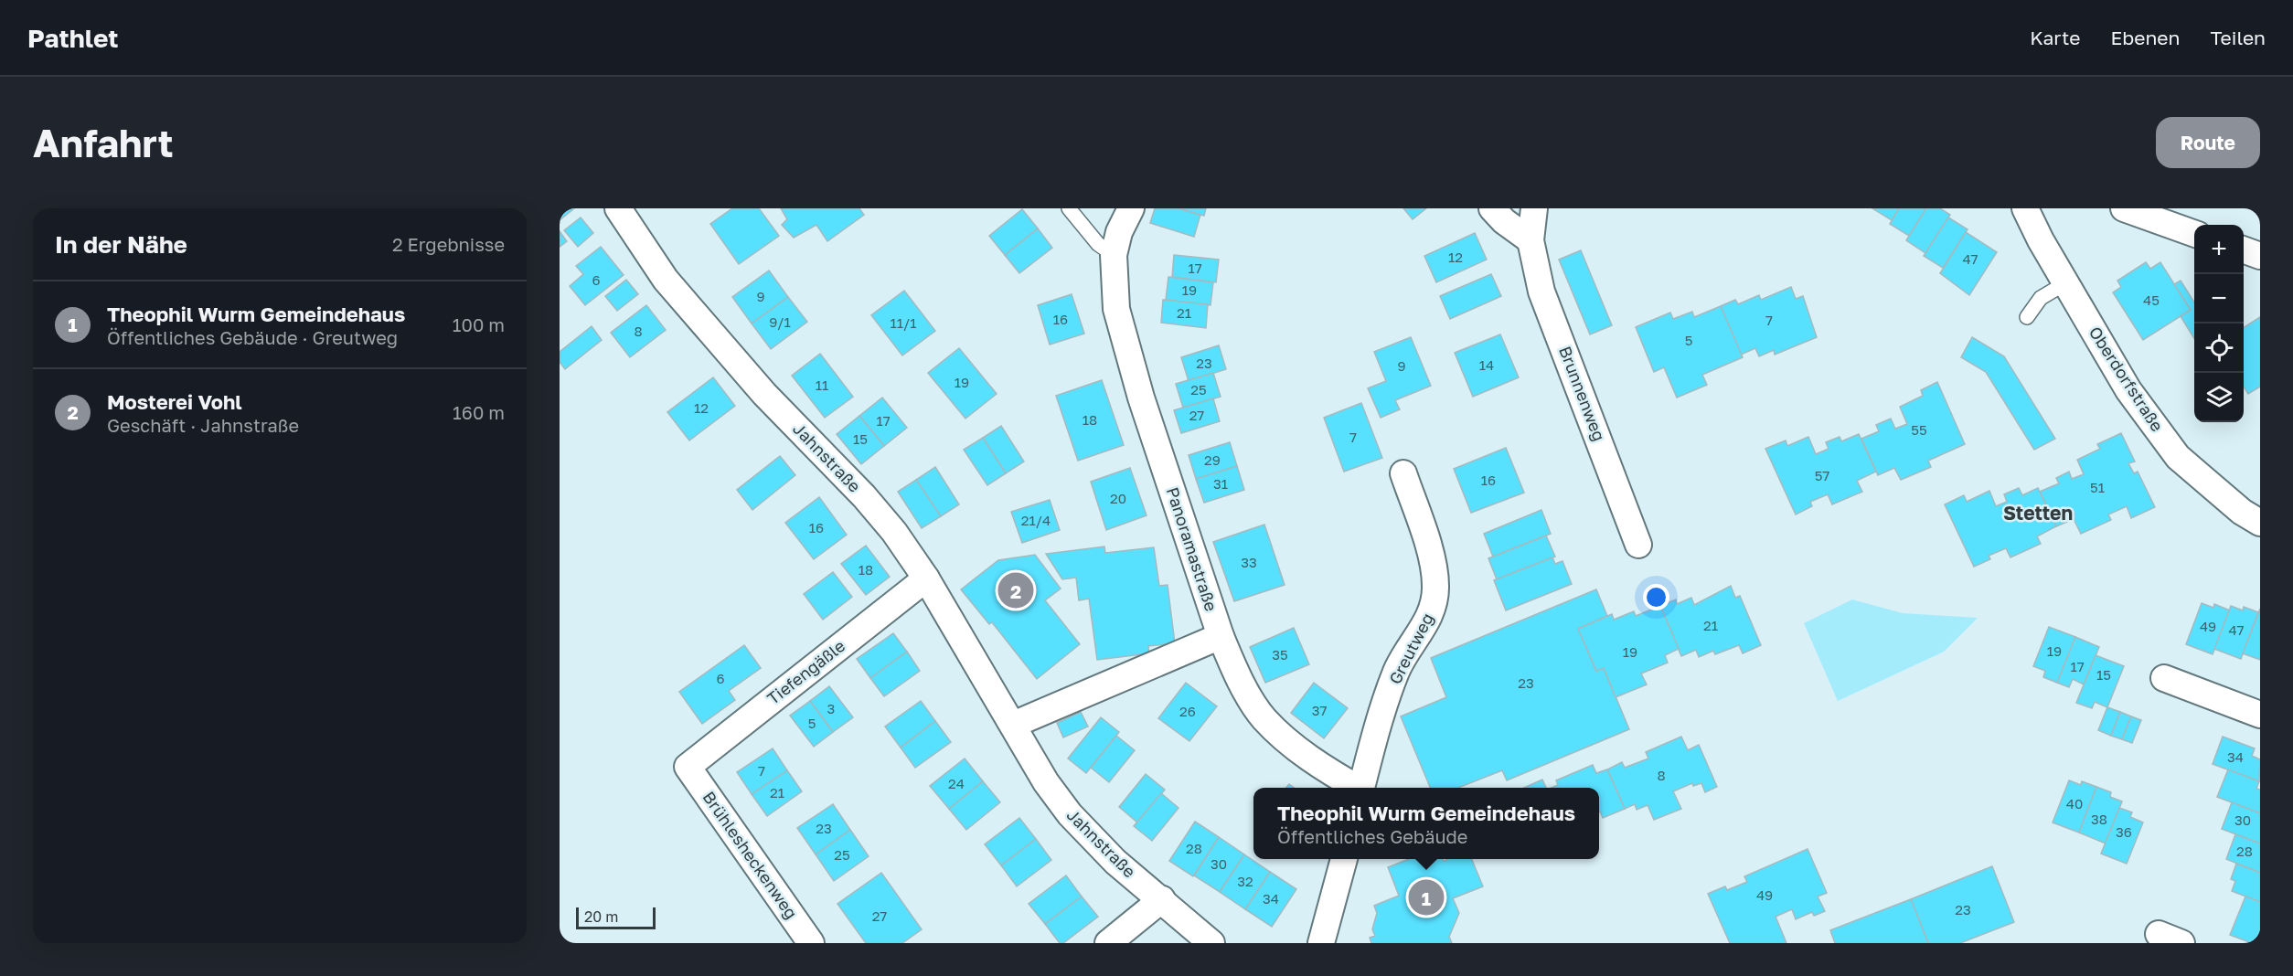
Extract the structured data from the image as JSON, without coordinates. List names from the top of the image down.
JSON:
{
  "streets": {
    "street": [
      "Oberdorfstraße",
      "Brunnenweg",
      "Jahnstraße",
      "Panoramastraße",
      "Greutweg",
      "Tiefengäßle",
      "Brühlesheckenweg"
    ]
  },
  "crossings": [
    ["Jahnstraße", "Tiefengäßle"],
    ["Tiefengäßle", "Brühlesheckenweg"]
  ],
  "districts": ["Stetten"],
  "house_numbers": [
    "12",
    "47",
    "17",
    "6",
    "19",
    "9",
    "45",
    "21",
    "16",
    "7",
    "9/1",
    "11/1",
    "8",
    "5",
    "23",
    "14",
    "9",
    "19",
    "11",
    "25",
    "12",
    "27",
    "18",
    "17",
    "55",
    "7",
    "15",
    "29",
    "57",
    "16",
    "31",
    "51",
    "20",
    "21/4",
    "16",
    "33",
    "18",
    "21",
    "49",
    "47",
    "19",
    "19",
    "35",
    "17",
    "15",
    "6",
    "23",
    "3",
    "37",
    "26",
    "5",
    "34",
    "7",
    "8",
    "24",
    "21",
    "40",
    "38",
    "30",
    "23",
    "36",
    "28",
    "28",
    "25",
    "30",
    "32",
    "49",
    "34",
    "23",
    "27"
  ],
  "scale_bar": "20 m",
  "page": {
    "header": "Pathlet",
    "nav": ["Karte", "Ebenen", "Teilen"],
    "buttons": "Route",
    "title": "Anfahrt",
    "heading": ["In der Nähe", "2 Ergebnisse"],
    "map_buttons": ["+", "−"],
    "list": [
      {
        "mark": "1",
        "name": "Theophil Wurm Gemeindehaus",
        "note": "Öffentliches Gebäude · Greutweg",
        "value": "100 m"
      },
      {
        "mark": "2",
        "name": "Mosterei Vohl",
        "note": "Geschäft · Jahnstraße",
        "value": "160 m"
      }
    ],
    "pins": ["2", "1"],
    "popup": ["Theophil Wurm Gemeindehaus", "Öffentliches Gebäude"],
    "scale": "20 m"
  }
}
